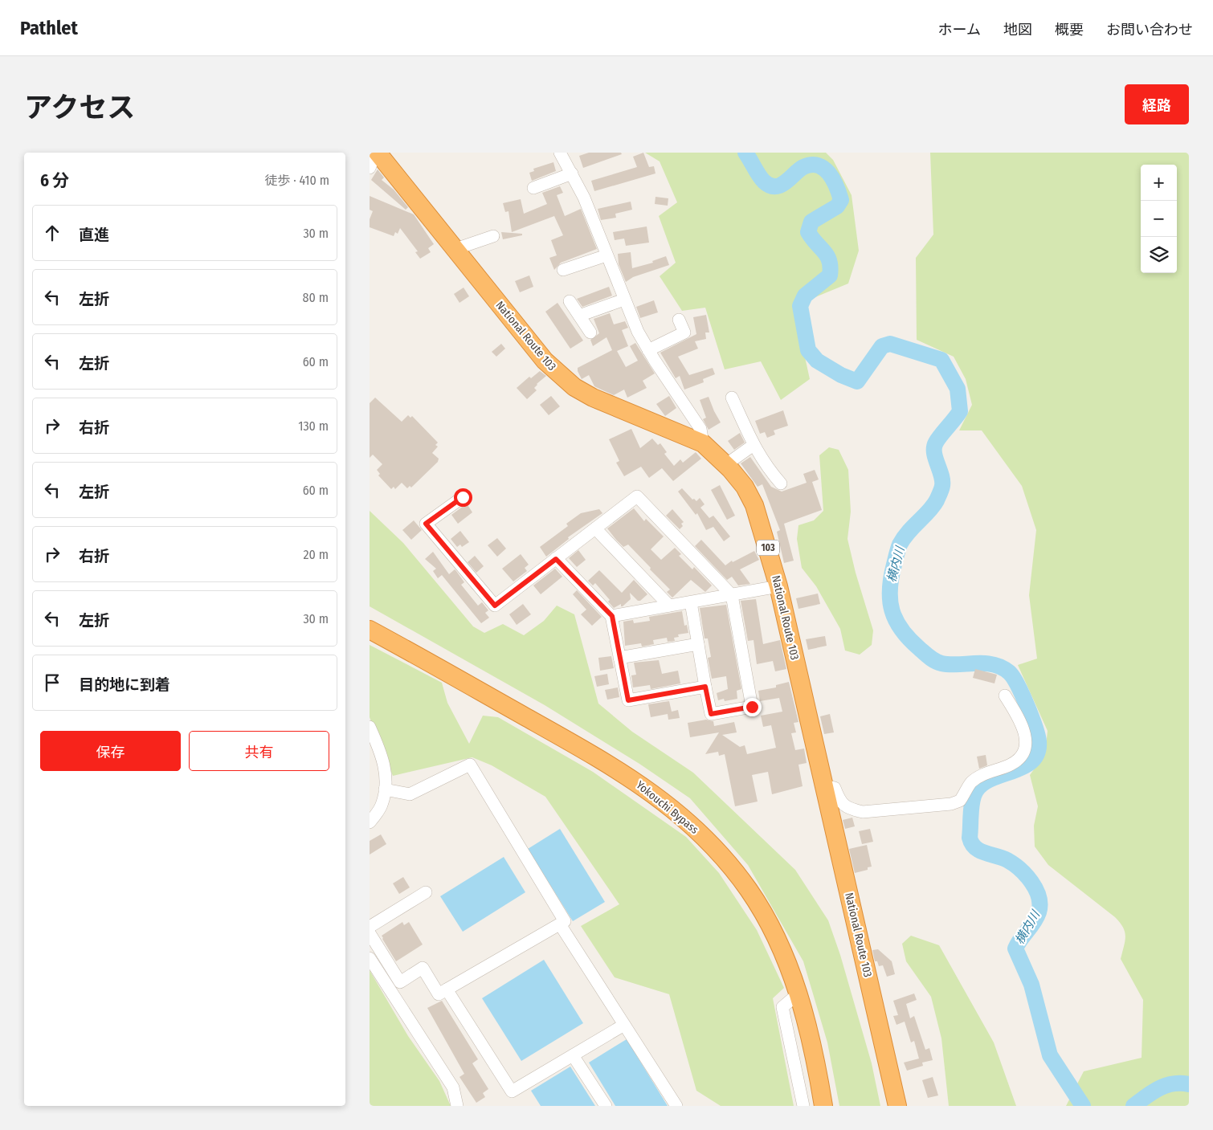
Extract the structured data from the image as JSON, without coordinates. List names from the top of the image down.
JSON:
{
  "streets": {
    "highway": ["National Route 103", "103", "Yokouchi Bypass"]
  },
  "water": ["横内川"],
  "page": {
    "header": "Pathlet",
    "nav": [
      "ホーム",
      "地図",
      "概要",
      "お問い合わせ"
    ],
    "title": "アクセス",
    "buttons": [
      "経路",
      ["保存", "共有"]
    ],
    "heading": ["6 分", "徒歩 · 410 m"],
    "map_buttons": ["+", "−"],
    "list": [
      ["直進", "30 m"],
      ["左折", "80 m"],
      ["左折", "60 m"],
      ["右折", "130 m"],
      ["左折", "60 m"],
      ["右折", "20 m"],
      ["左折", "30 m"],
      "目的地に到着"
    ]
  }
}
